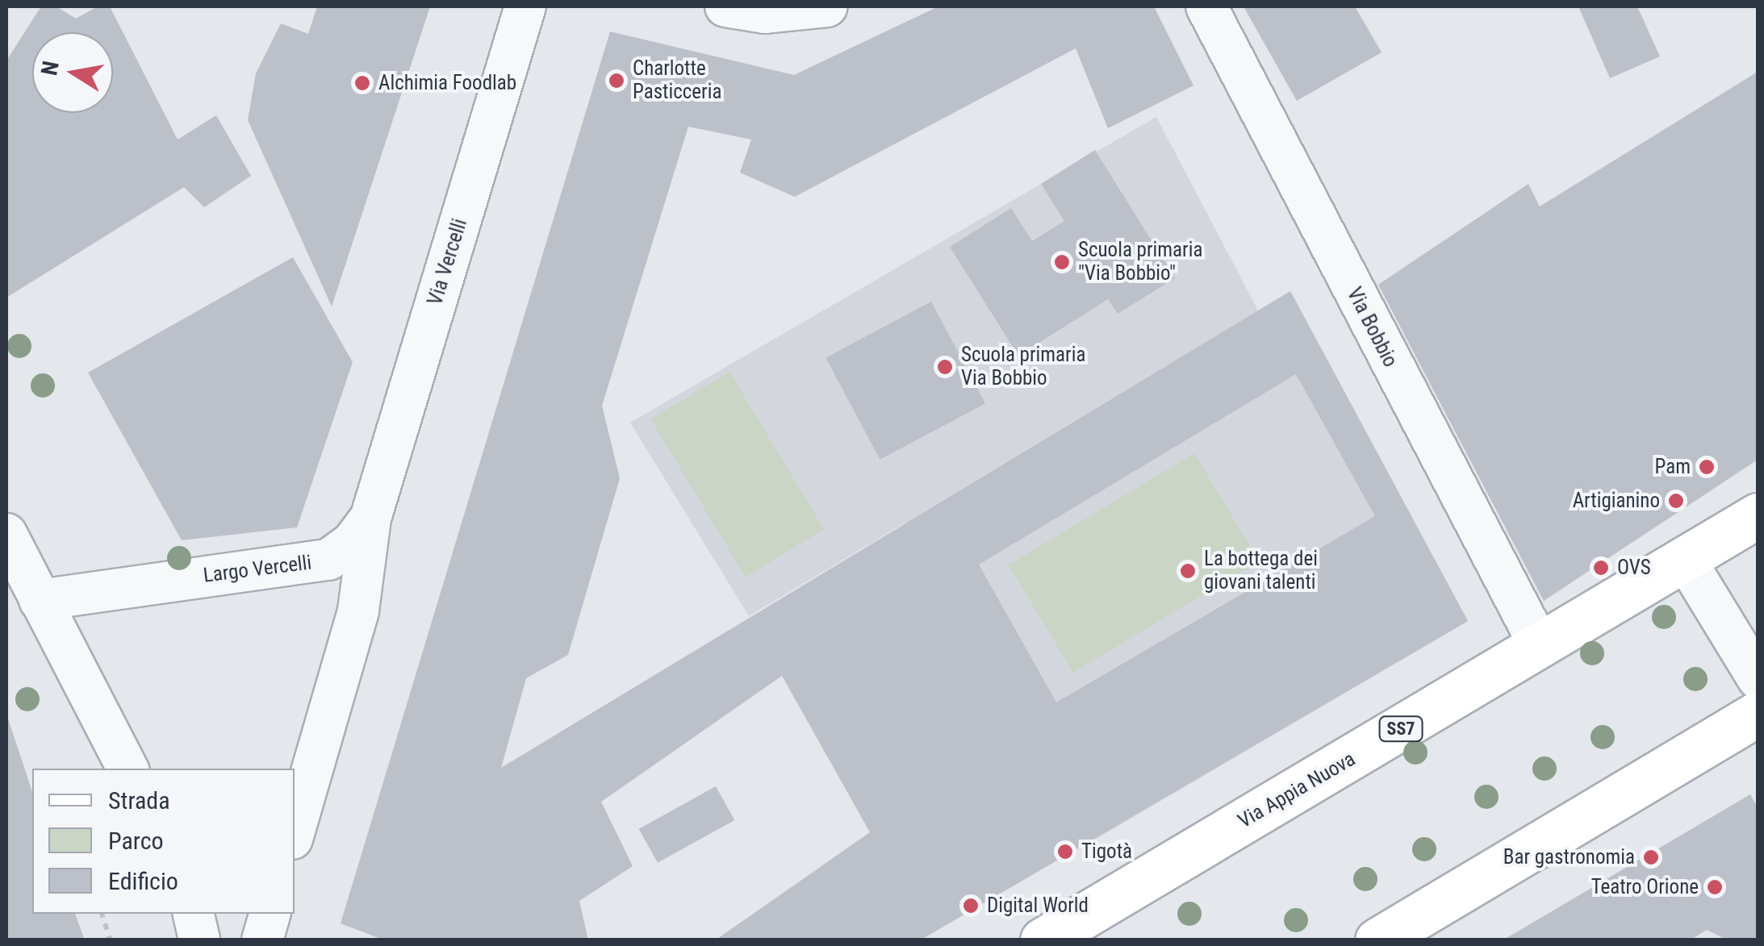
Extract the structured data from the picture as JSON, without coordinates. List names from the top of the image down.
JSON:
{
  "streets": {
    "main road": ["SS7", "Via Appia Nuova"],
    "street": ["Via Vercelli", "Via Bobbio", "Largo Vercelli"]
  },
  "crossings": [
    ["Via Vercelli", "Largo Vercelli"],
    ["Via Bobbio", "Via Appia Nuova"]
  ],
  "places": [
    "Charlotte Pasticceria",
    "Alchimia Foodlab",
    "Scuola primaria \"Via Bobbio\"",
    "Scuola primaria Via Bobbio",
    "Pam",
    "Artigianino",
    "OVS",
    "La bottega dei giovani talenti",
    "Tigotà",
    "Bar gastronomia",
    "Teatro Orione",
    "Digital World"
  ],
  "legend": ["Strada", "Parco", "Edificio"],
  "north": "left"
}
